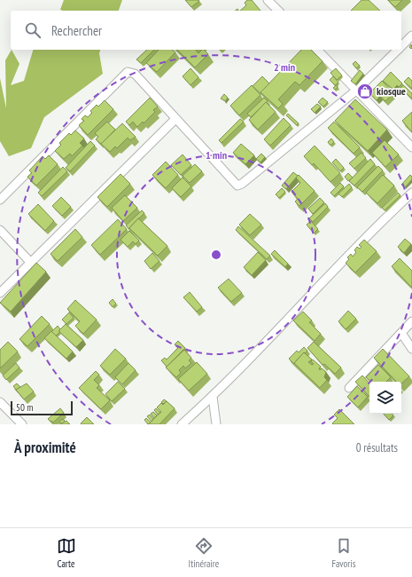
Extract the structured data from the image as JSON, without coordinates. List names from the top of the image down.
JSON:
{
  "places": {
    "shop": ["kiosque"]
  },
  "scale_bar": "50 m",
  "page": {
    "search": "Rechercher",
    "scale": "50 m",
    "heading": ["À proximité", "0 résultats"],
    "nav": ["Carte", "Itinéraire", "Favoris"]
  },
  "rings": ["2 min", "1 min"]
}
